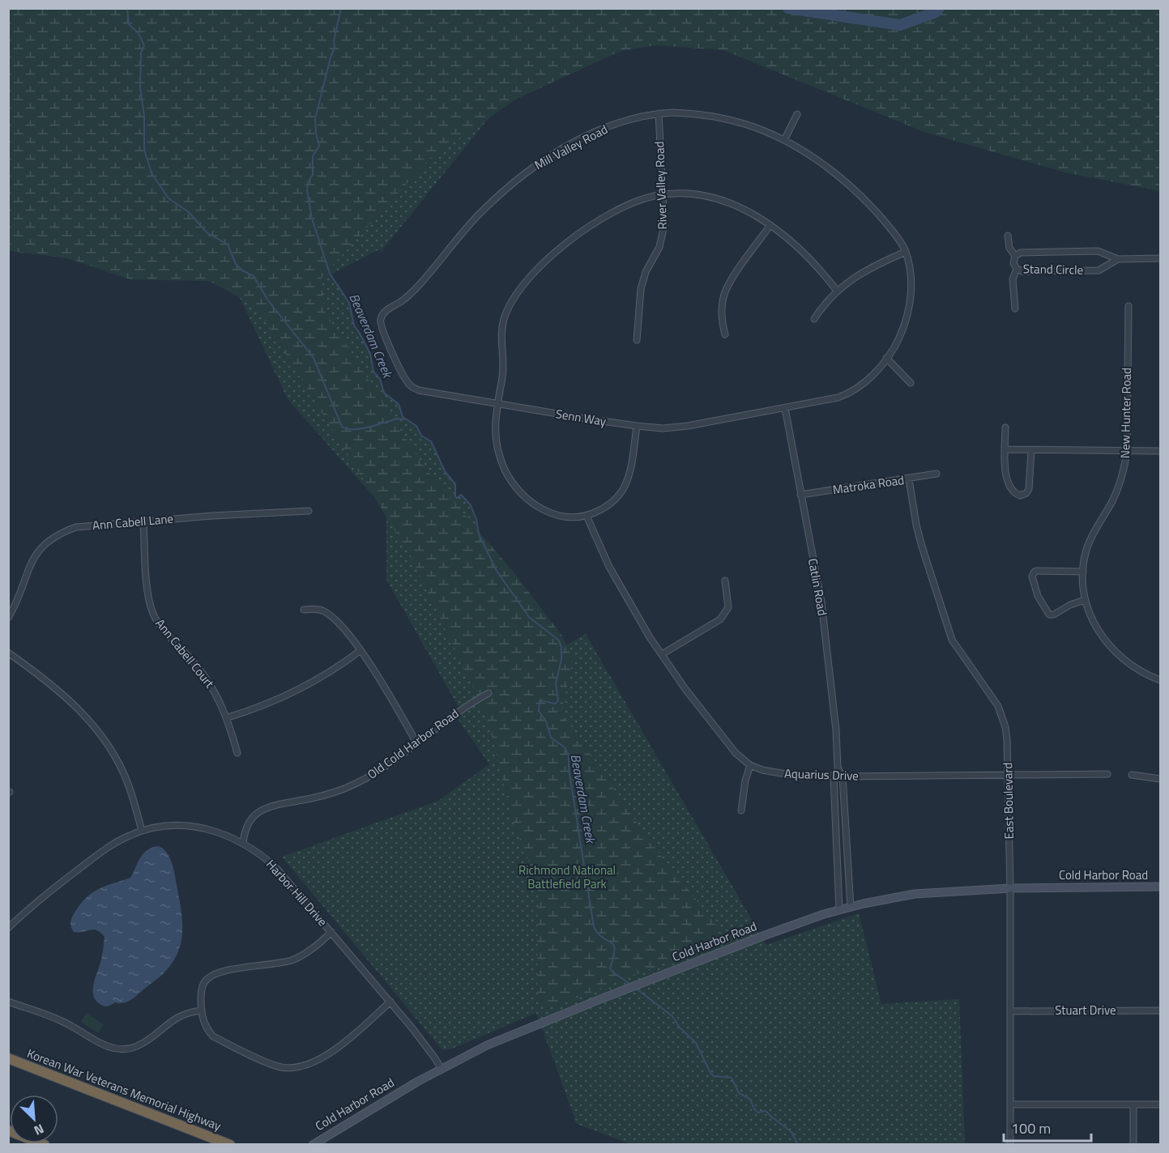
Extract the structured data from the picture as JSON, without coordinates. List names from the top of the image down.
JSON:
{
  "streets": {
    "highway": ["Korean War Veterans Memorial Highway"],
    "main road": ["Cold Harbor Road"],
    "street": [
      "Mill Valley Road",
      "River Valley Road",
      "Stand Circle",
      "New Hunter Road",
      "Senn Way",
      "Matroka Road",
      "Ann Cabell Lane",
      "Catlin Road",
      "Ann Cabell Court",
      "Old Cold Harbor Road",
      "Aquarius Drive",
      "East Boulevard",
      "Harbor Hill Drive",
      "Stuart Drive"
    ]
  },
  "crossings": [
    ["Mill Valley Road", "River Valley Road"],
    ["Mill Valley Road", "Senn Way"],
    ["Mill Valley Road", "Catlin Road"],
    ["Senn Way", "Catlin Road"],
    ["Matroka Road", "Catlin Road"],
    ["Matroka Road", "East Boulevard"],
    ["Ann Cabell Lane", "Ann Cabell Court"],
    ["Catlin Road", "Aquarius Drive"],
    ["Catlin Road", "Cold Harbor Road"],
    ["Old Cold Harbor Road", "Harbor Hill Drive"],
    ["Aquarius Drive", "East Boulevard"],
    ["East Boulevard", "Cold Harbor Road"],
    ["East Boulevard", "Stuart Drive"],
    ["Cold Harbor Road", "Harbor Hill Drive"]
  ],
  "water": ["Beaverdam Creek"],
  "parks": ["Richmond National Battlefield Park"],
  "scale_bar": "100 m",
  "north": "bottom right"
}
